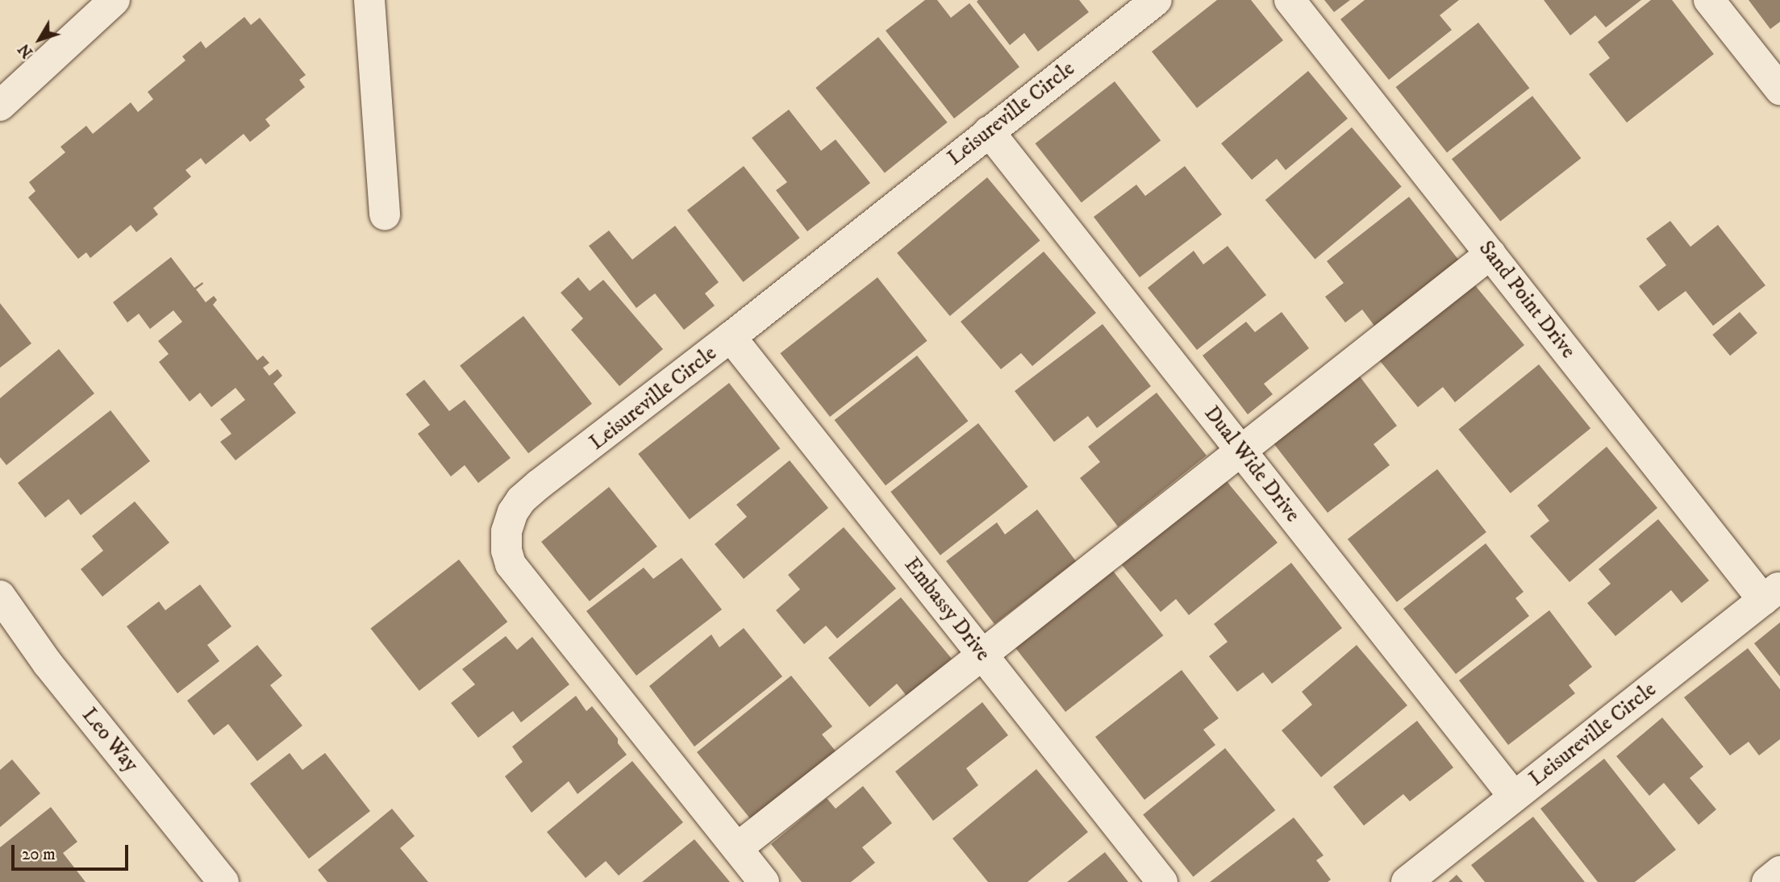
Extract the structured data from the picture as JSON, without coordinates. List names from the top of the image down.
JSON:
{
  "streets": {
    "street": [
      "Leisureville Circle",
      "Sand Point Drive",
      "Dual Wide Drive",
      "Embassy Drive",
      "Leo Way"
    ]
  },
  "crossings": [
    ["Leisureville Circle", "Sand Point Drive"],
    ["Leisureville Circle", "Dual Wide Drive"],
    ["Leisureville Circle", "Embassy Drive"]
  ],
  "scale_bar": "20 m",
  "north": "bottom left"
}
